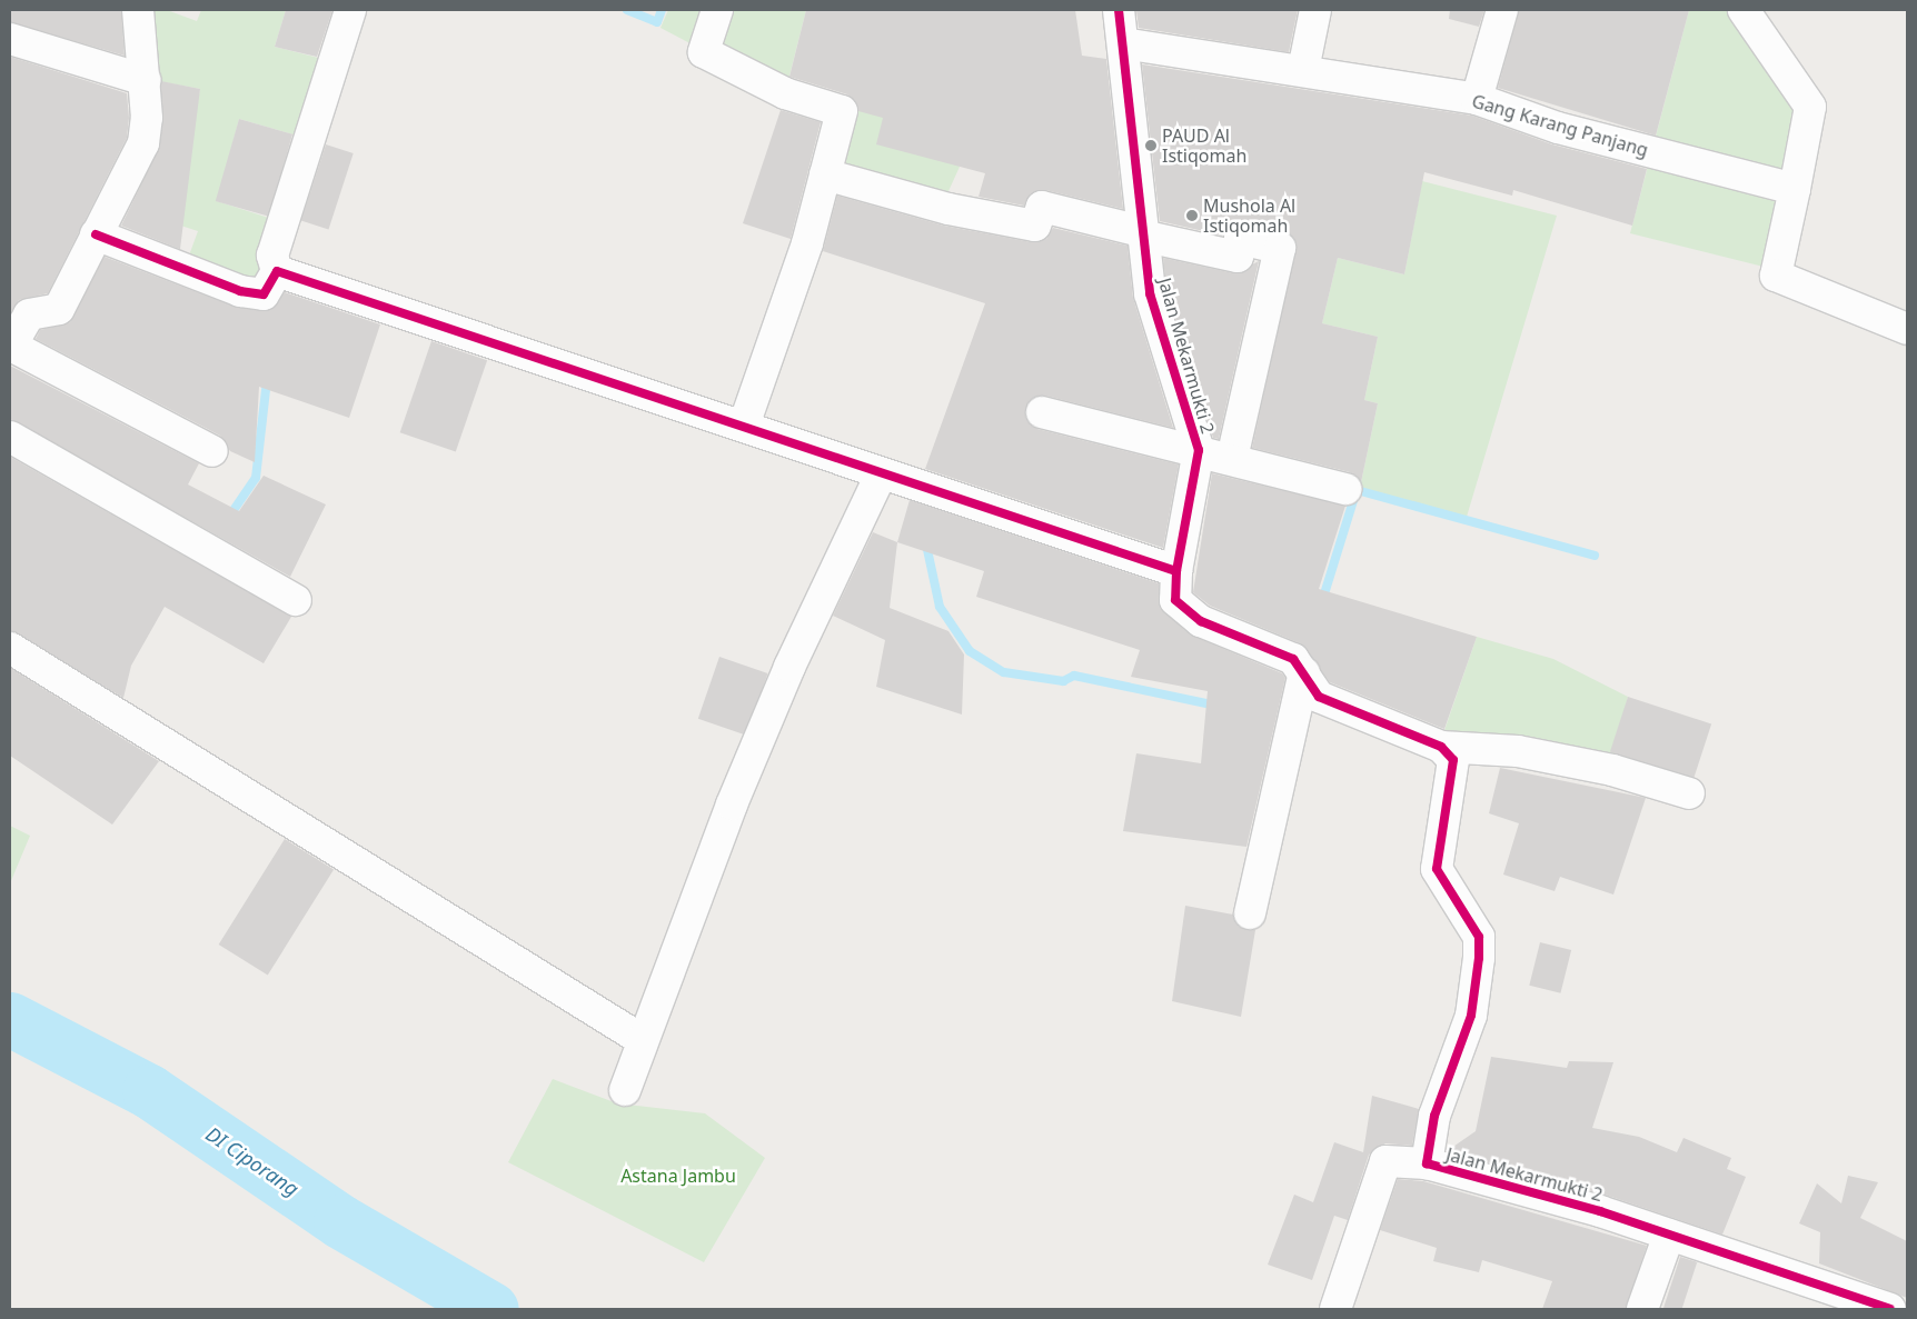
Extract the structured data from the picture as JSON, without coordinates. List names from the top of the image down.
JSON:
{
  "streets": {
    "street": ["Gang Karang Panjang", "Jalan Mekarmukti 2"]
  },
  "crossings": [
    ["Gang Karang Panjang", "Jalan Mekarmukti 2"]
  ],
  "water": ["DI Ciporang"],
  "parks": ["Astana Jambu"],
  "places": ["PAUD Al Istiqomah", "Mushola Al Istiqomah"]
}
